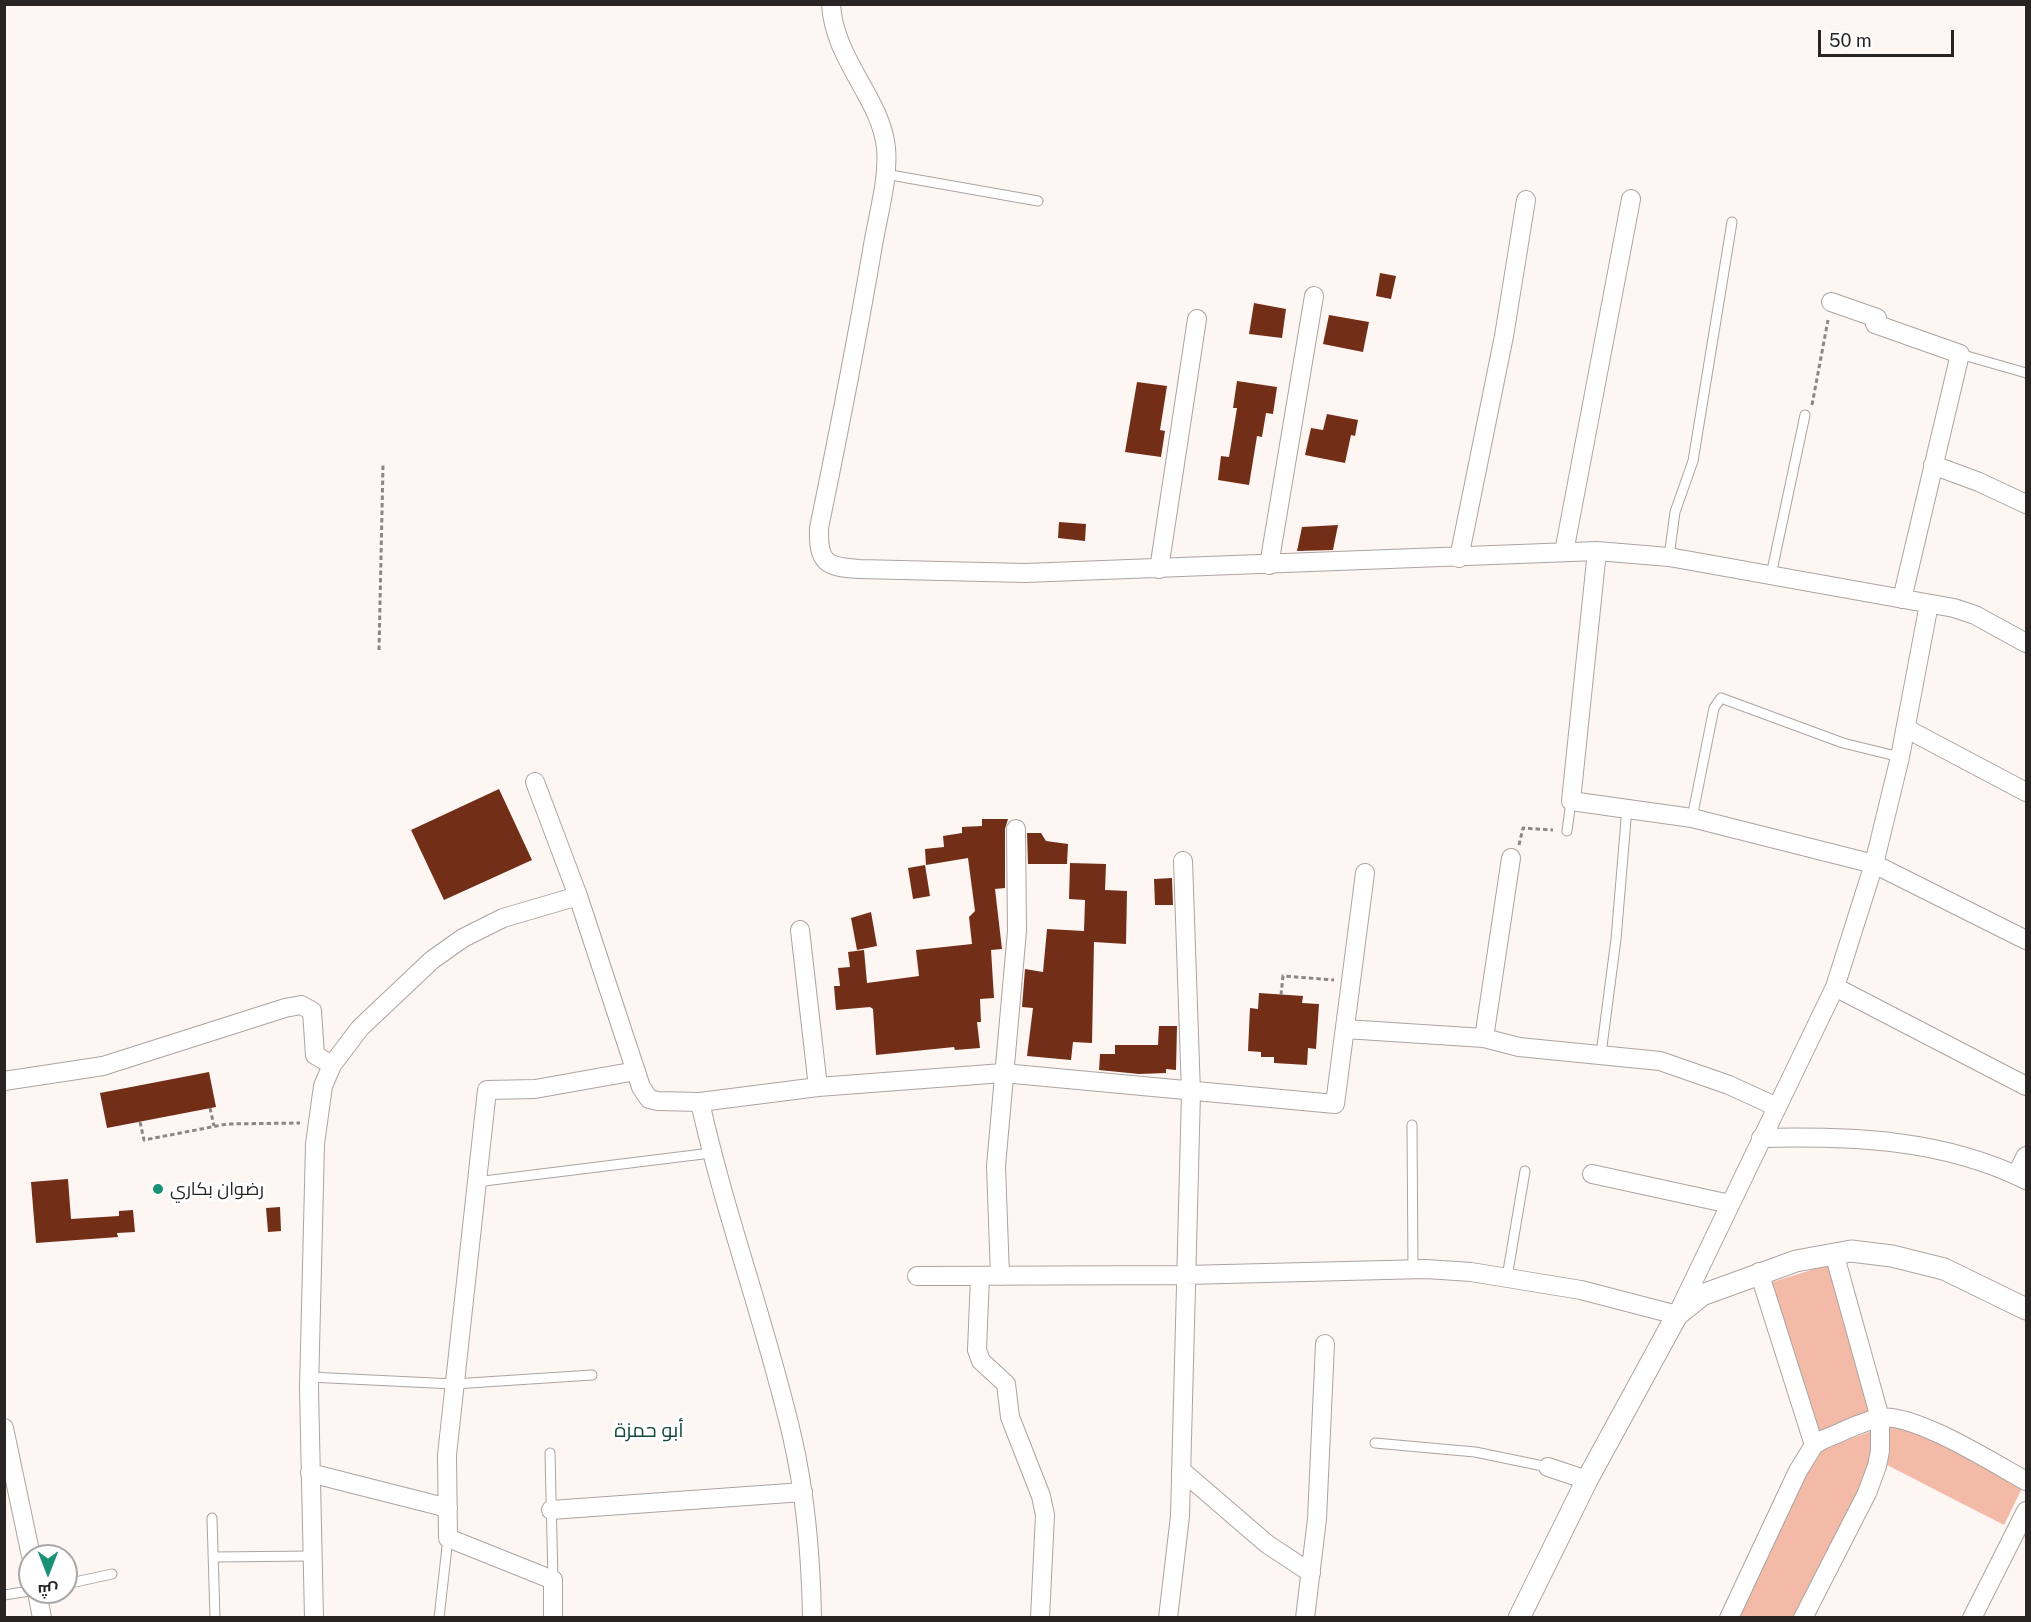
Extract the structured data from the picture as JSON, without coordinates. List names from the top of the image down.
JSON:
{
  "districts": ["أبو حمزة"],
  "places": ["رضوان بكاري"],
  "scale_bar": "50 m",
  "north": "bottom"
}
